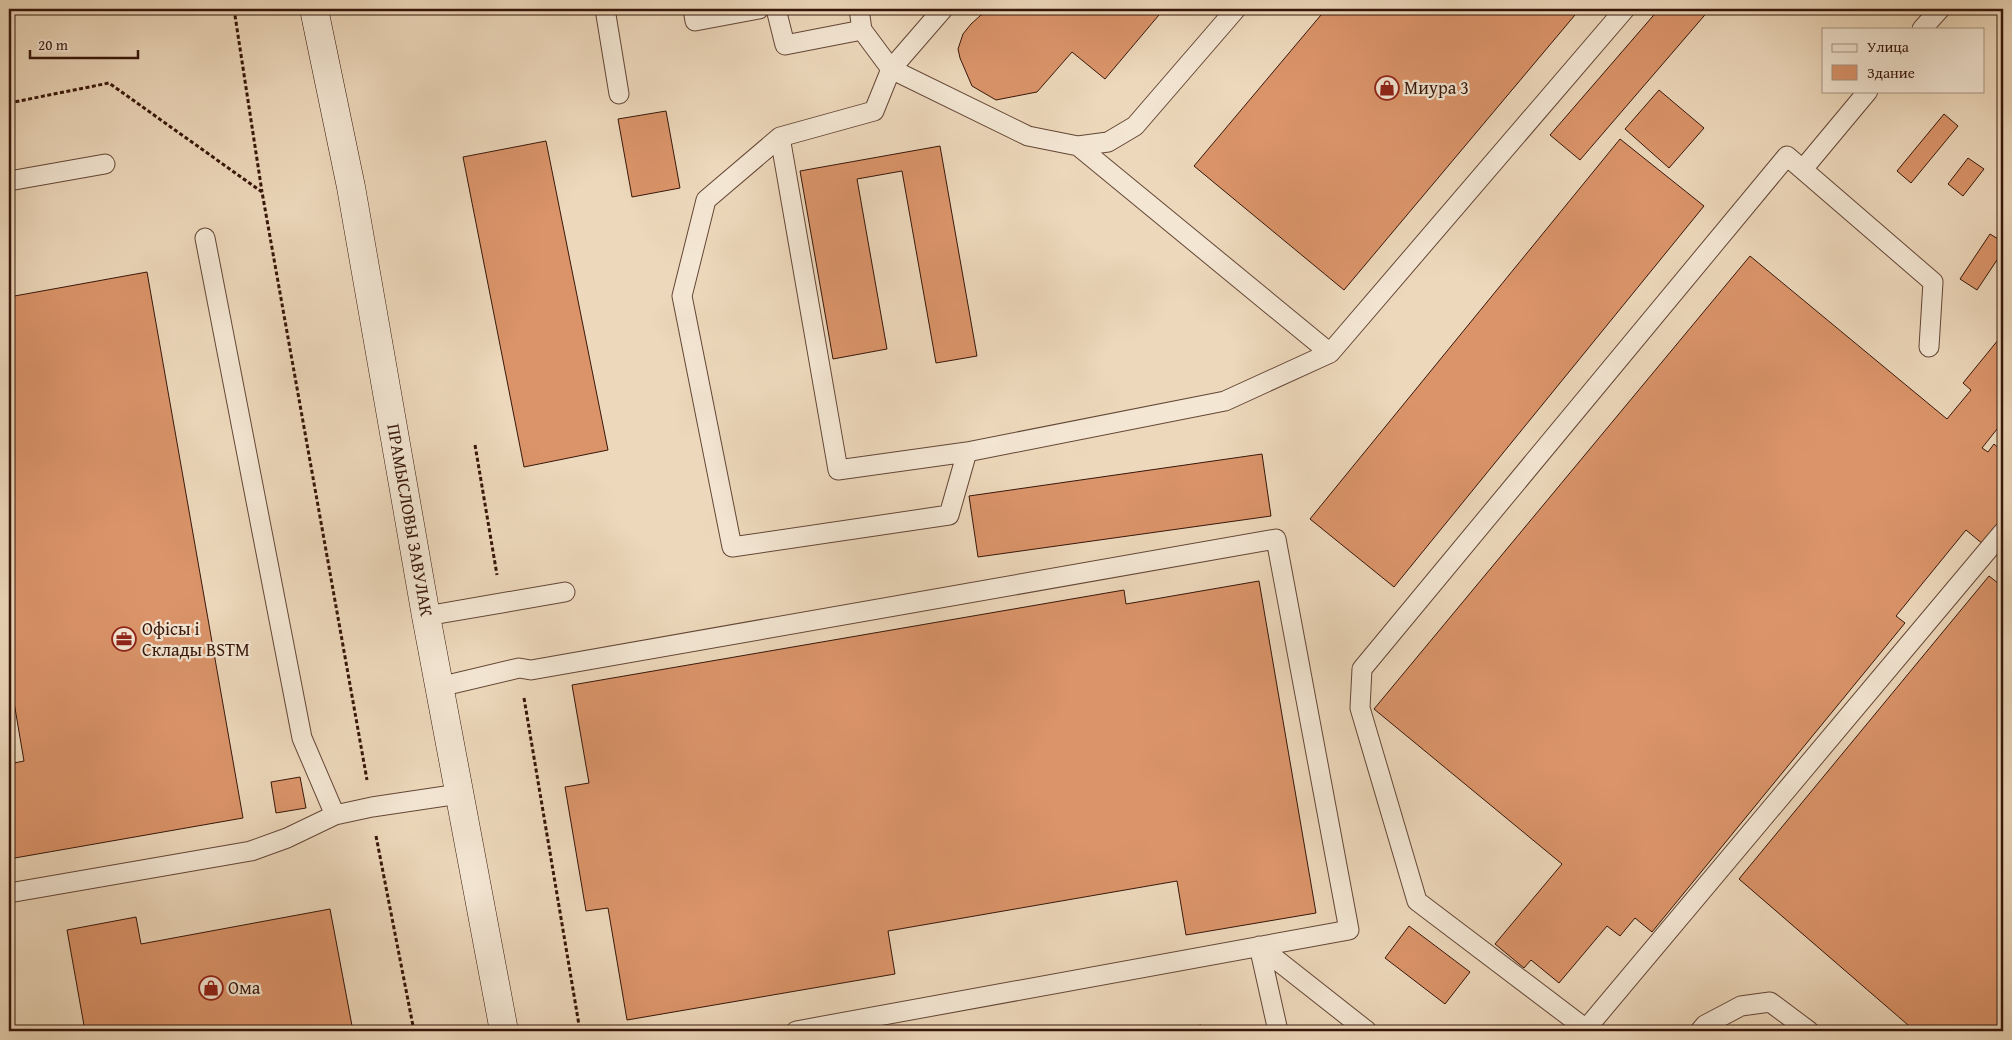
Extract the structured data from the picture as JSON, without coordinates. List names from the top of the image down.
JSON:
{
  "streets": {
    "street": ["ПРАМЫСЛОВЫ ЗАВУЛАК"]
  },
  "places": {
    "shop": ["Миура 3", "Ома"],
    "office": ["Офісы і Склады BSTM"]
  },
  "legend": ["Улица", "Здание"],
  "scale_bar": "20 m"
}
